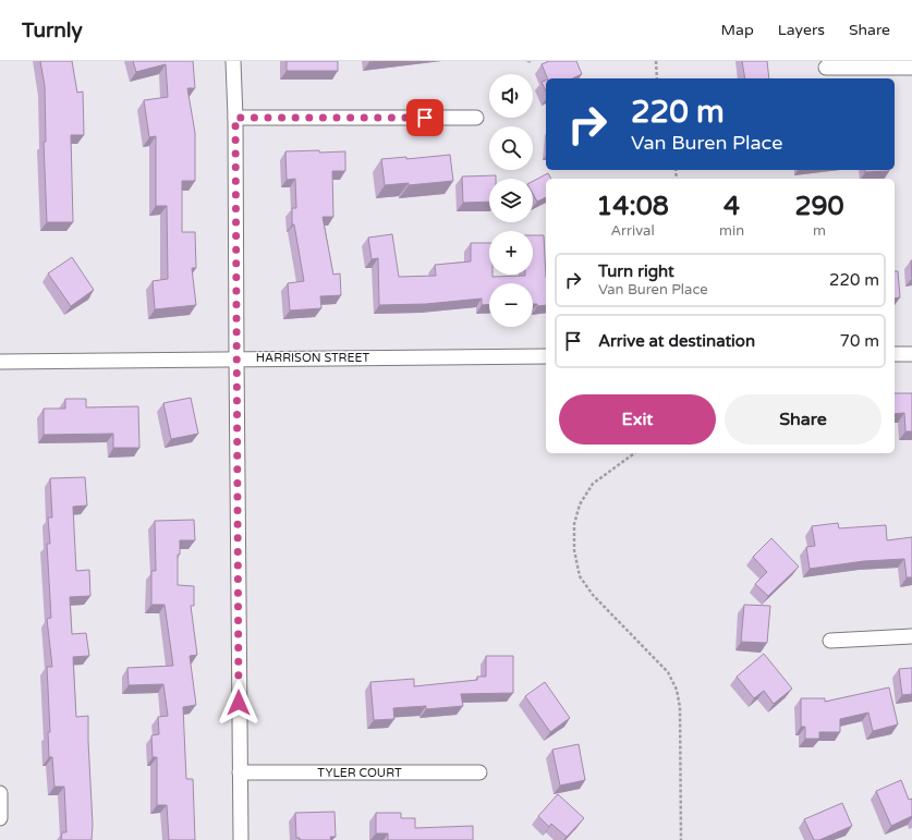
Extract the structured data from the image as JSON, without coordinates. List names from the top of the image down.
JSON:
{
  "streets": {
    "street": ["HARRISON STREET", "TYLER COURT"]
  },
  "page": {
    "header": "Turnly",
    "nav": ["Map", "Layers", "Share"],
    "map_buttons": ["+", "−"],
    "turn": ["220 m", "Van Buren Place"],
    "eta": [
      "14:08",
      "Arrival",
      "4",
      "min",
      "290",
      "m"
    ],
    "list": [
      {
        "name": "Turn right",
        "note": "Van Buren Place",
        "value": "220 m"
      },
      {
        "name": "Arrive at destination",
        "value": "70 m"
      }
    ],
    "buttons": ["Exit", "Share"]
  }
}
